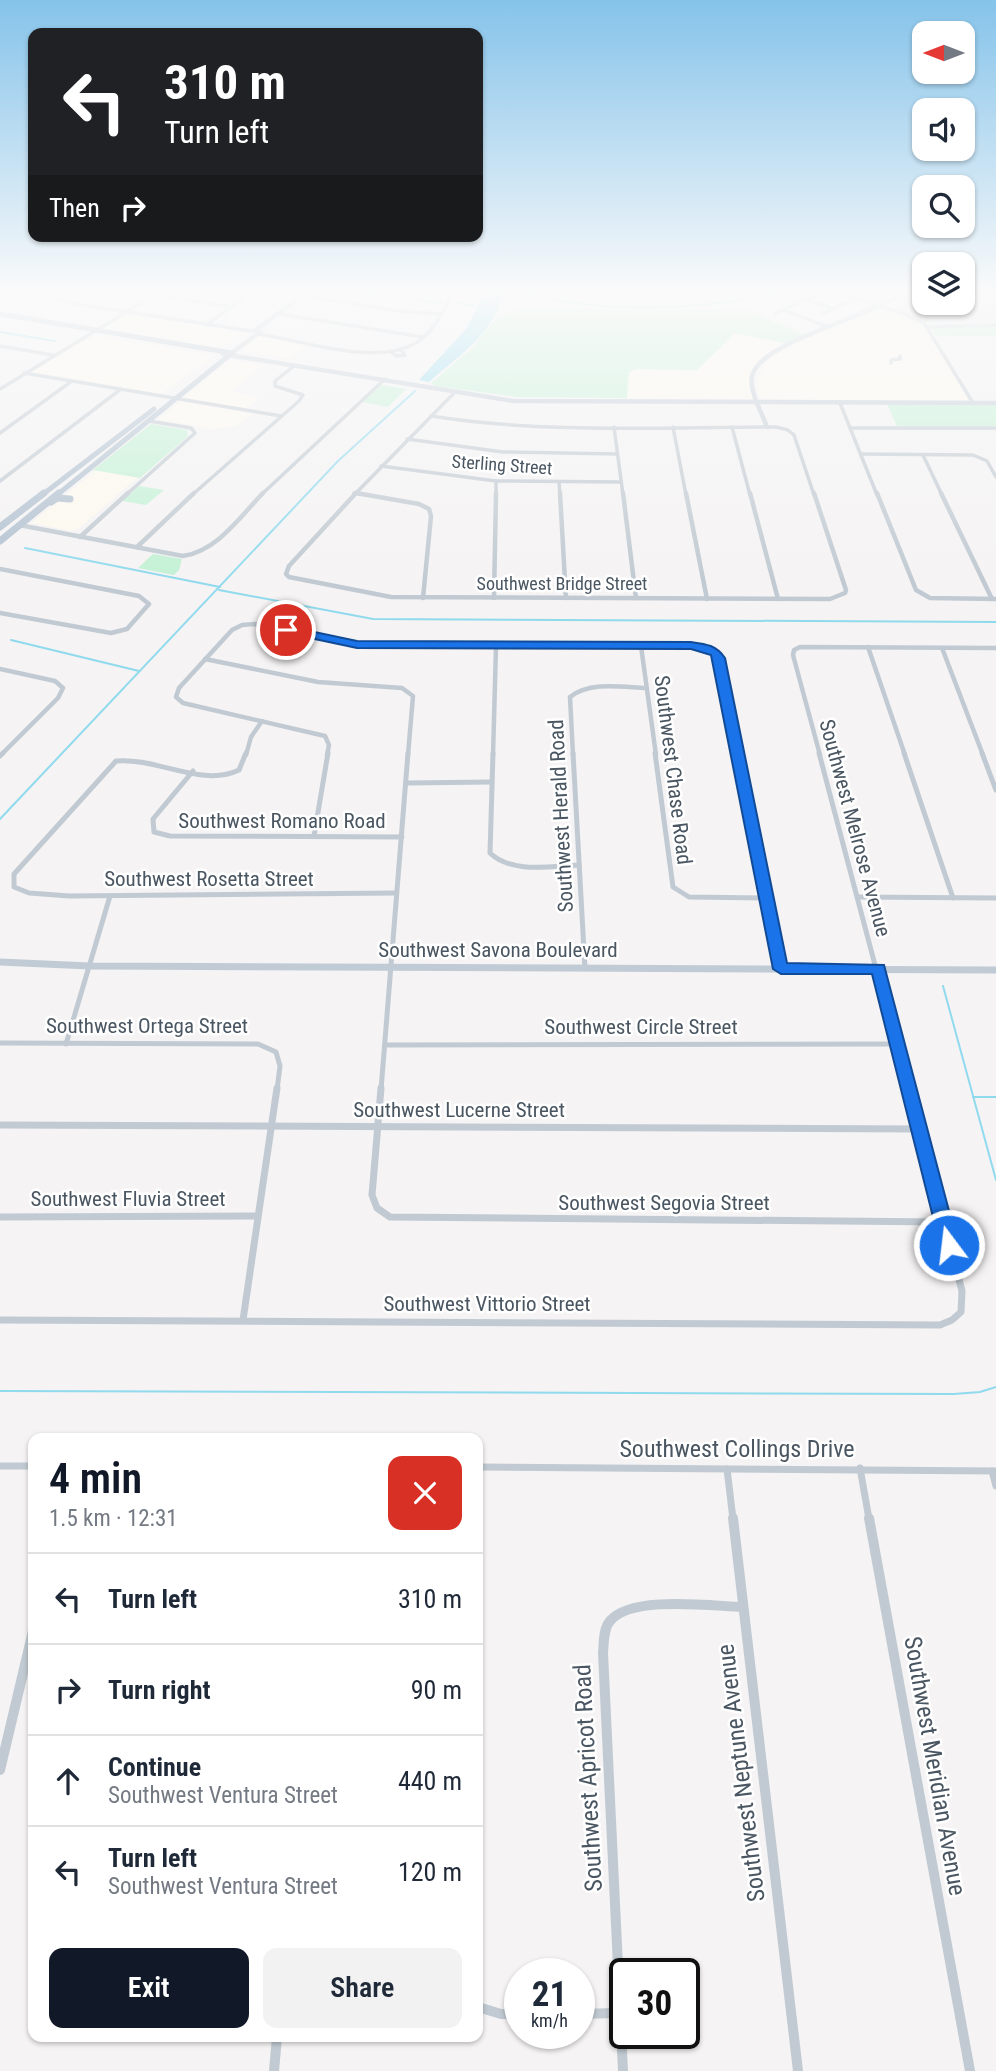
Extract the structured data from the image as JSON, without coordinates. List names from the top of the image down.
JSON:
{
  "streets": {
    "main road": ["Southwest Savona Boulevard"],
    "street": [
      "Sterling Street",
      "Southwest Bridge Street",
      "Southwest Chase Road",
      "Southwest Herald Road",
      "Southwest Romano Road",
      "Southwest Melrose Avenue",
      "Southwest Rosetta Street",
      "Southwest Ortega Street",
      "Southwest Circle Street",
      "Southwest Lucerne Street",
      "Southwest Fluvia Street",
      "Southwest Segovia Street",
      "Southwest Vittorio Street",
      "Southwest Collings Drive",
      "Southwest Meridian Avenue",
      "Southwest Neptune Avenue",
      "Southwest Apricot Road"
    ]
  },
  "crossings": [
    ["Southwest Chase Road", "Southwest Herald Road"],
    ["Southwest Herald Road", "Southwest Savona Boulevard"],
    ["Southwest Romano Road", "Southwest Rosetta Street"],
    ["Southwest Melrose Avenue", "Southwest Savona Boulevard"],
    ["Southwest Melrose Avenue", "Southwest Circle Street"],
    ["Southwest Melrose Avenue", "Southwest Lucerne Street"],
    ["Southwest Melrose Avenue", "Southwest Segovia Street"],
    ["Southwest Melrose Avenue", "Southwest Vittorio Street"],
    ["Southwest Ortega Street", "Southwest Lucerne Street"],
    ["Southwest Lucerne Street", "Southwest Segovia Street"],
    ["Southwest Collings Drive", "Southwest Meridian Avenue"],
    ["Southwest Collings Drive", "Southwest Neptune Avenue"],
    ["Southwest Neptune Avenue", "Southwest Apricot Road"]
  ],
  "north": "left",
  "page": {
    "turn": ["310 m", "Turn left"],
    "then": "Then",
    "heading": ["4 min", "1.5 km · 12:31"],
    "list": [
      {
        "name": "Turn left",
        "value": "310 m"
      },
      {
        "name": "Turn right",
        "value": "90 m"
      },
      {
        "name": "Continue",
        "note": "Southwest Ventura Street",
        "value": "440 m"
      },
      {
        "name": "Turn left",
        "note": "Southwest Ventura Street",
        "value": "120 m"
      }
    ],
    "buttons": ["Exit", "Share"],
    "speed": "21 km/h",
    "limit": "30"
  }
}
